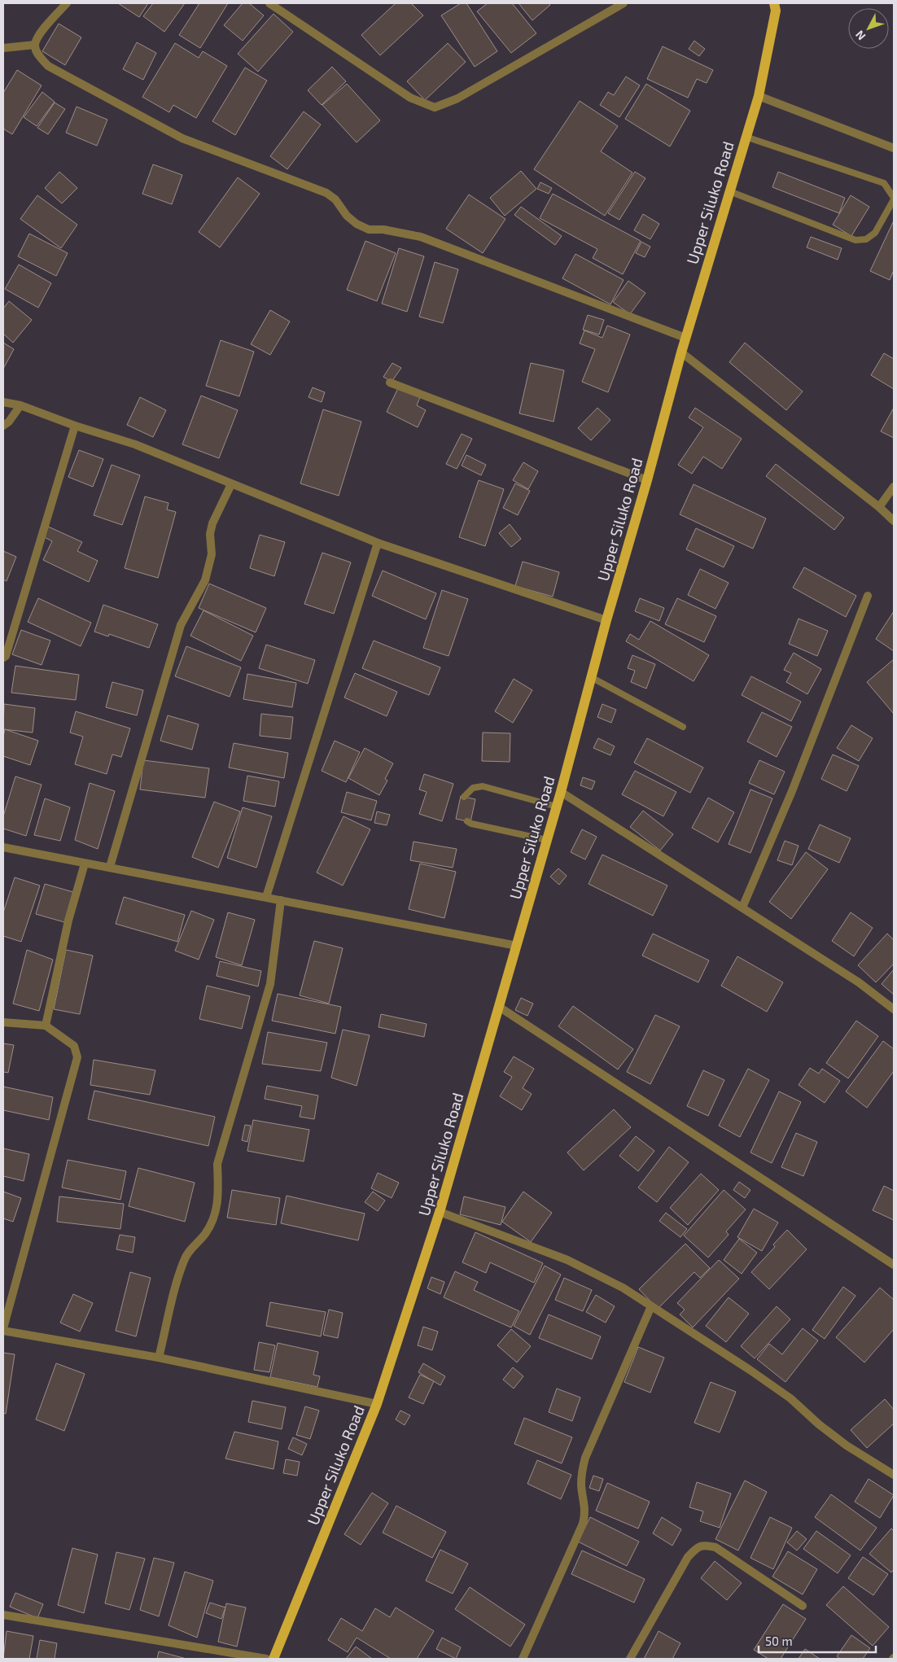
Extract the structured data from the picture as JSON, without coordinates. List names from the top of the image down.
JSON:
{
  "streets": {
    "main road": ["Upper Siluko Road"]
  },
  "scale_bar": "50 m",
  "north": "bottom left"
}
